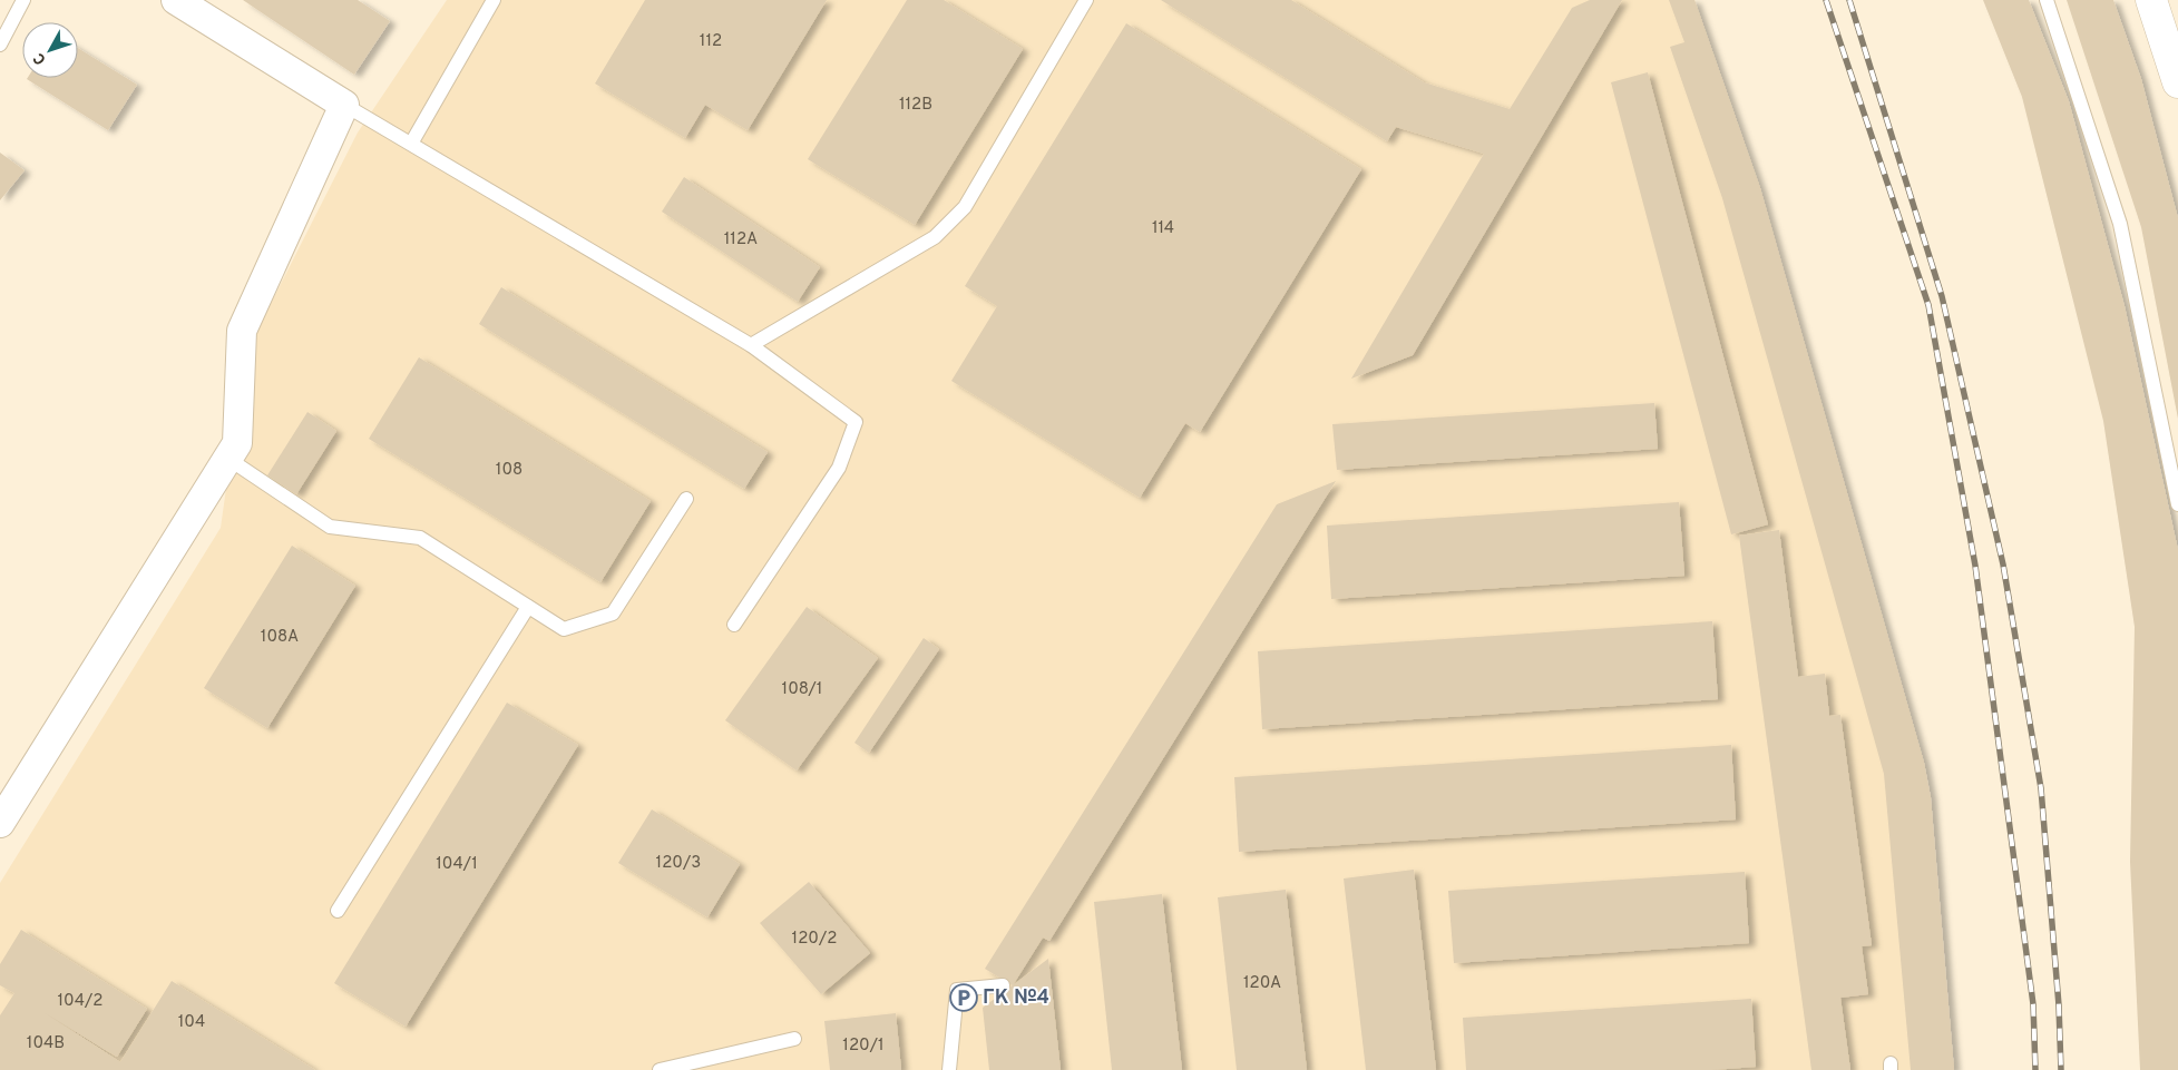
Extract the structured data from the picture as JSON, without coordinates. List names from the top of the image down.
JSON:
{
  "places": {
    "parking": ["ГК №4"]
  },
  "house_numbers": [
    "112",
    "112В",
    "114",
    "112А",
    "108",
    "108А",
    "108/1",
    "120/3",
    "104/1",
    "120/2",
    "120А",
    "104/2",
    "104",
    "104В",
    "120/1"
  ],
  "north": "bottom left"
}
